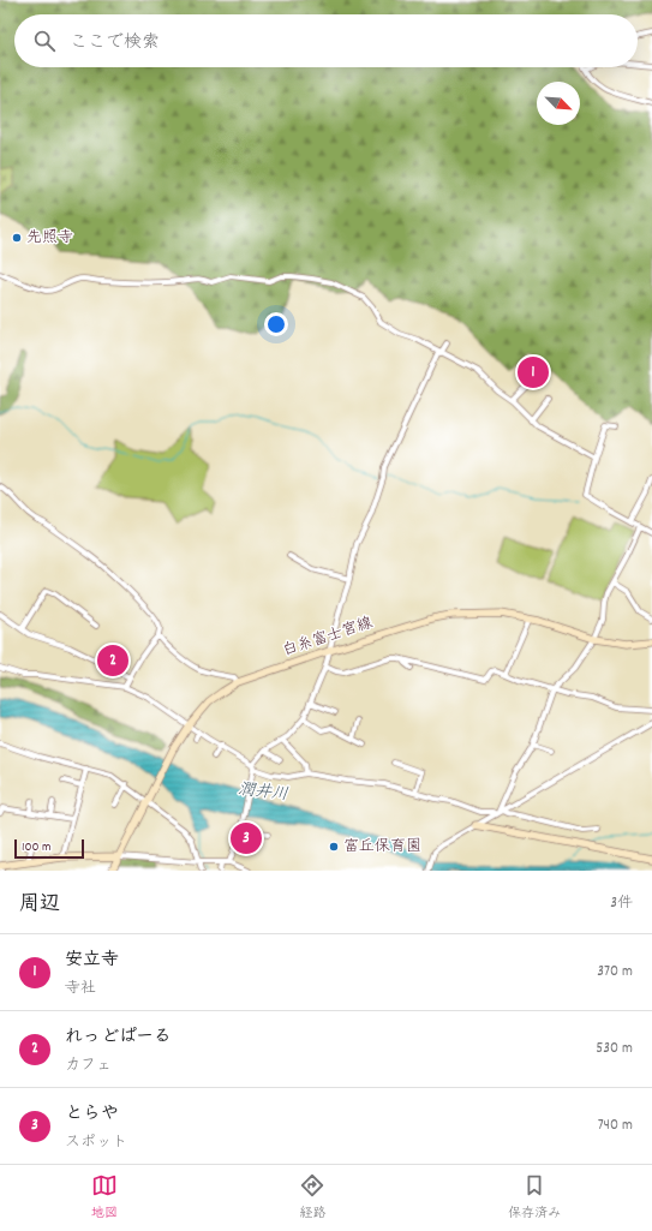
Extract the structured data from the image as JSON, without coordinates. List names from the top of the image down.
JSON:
{
  "streets": {
    "main road": ["白糸富士宮線"]
  },
  "water": ["潤井川"],
  "places": ["先照寺", "富丘保育園"],
  "scale_bar": "100 m",
  "north": "bottom right",
  "page": {
    "search": "ここで検索",
    "pins": ["1", "2", "3"],
    "scale": "100 m",
    "heading": ["周辺", "3件"],
    "list": [
      {
        "mark": "1",
        "name": "安立寺",
        "note": "寺社",
        "value": "370 m"
      },
      {
        "mark": "2",
        "name": "れっどぱーる",
        "note": "カフェ",
        "value": "530 m"
      },
      {
        "mark": "3",
        "name": "とらや",
        "note": "スポット",
        "value": "740 m"
      }
    ],
    "nav": ["地図", "経路", "保存済み"]
  }
}
